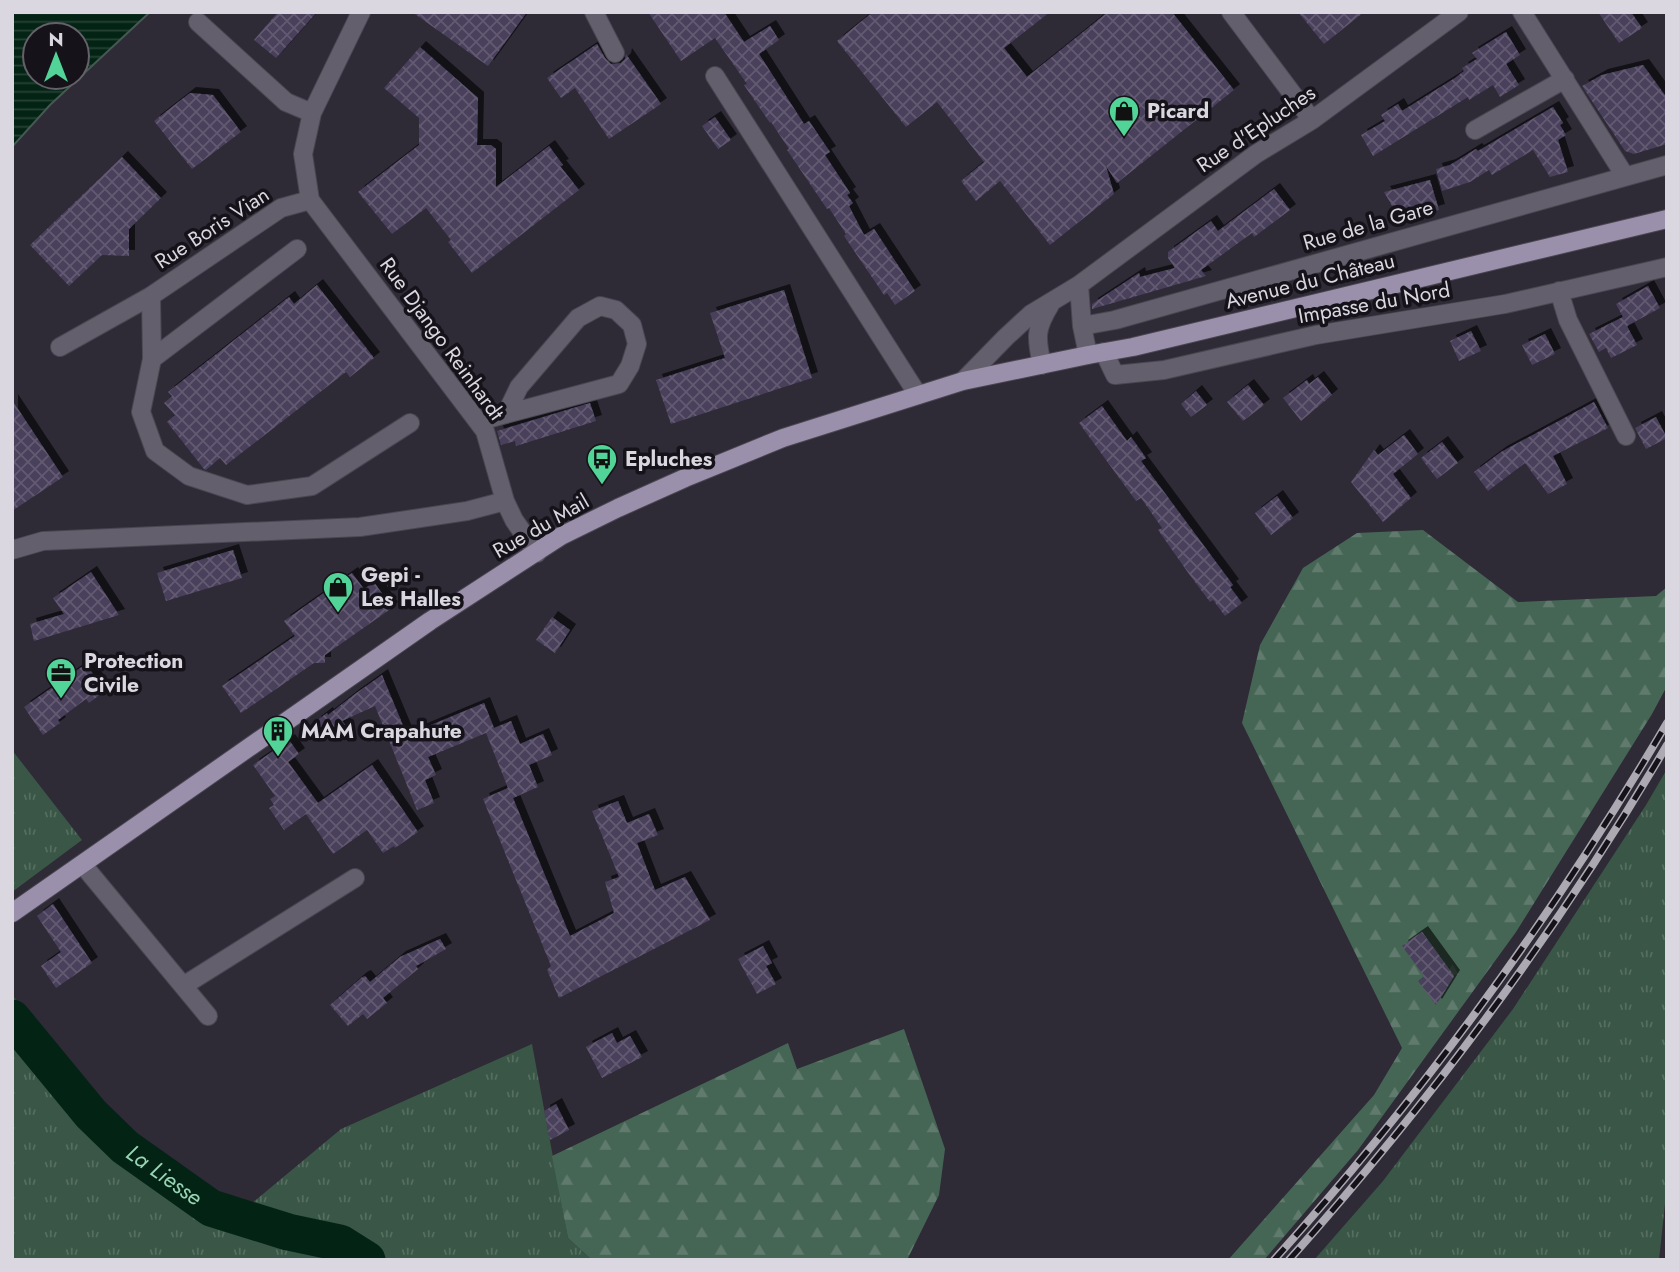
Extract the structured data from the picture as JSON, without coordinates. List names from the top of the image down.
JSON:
{
  "streets": {
    "main road": ["Avenue du Château", "Rue du Mail"],
    "street": [
      "Rue d'Epluches",
      "Rue de la Gare",
      "Rue Boris Vian",
      "Impasse du Nord",
      "Rue Django Reinhardt"
    ]
  },
  "crossings": [
    ["Rue d'Epluches", "Avenue du Château"],
    ["Rue d'Epluches", "Rue du Mail"],
    ["Rue Boris Vian", "Rue Django Reinhardt"],
    ["Avenue du Château", "Impasse du Nord"],
    ["Avenue du Château", "Rue du Mail"],
    ["Rue Django Reinhardt", "Rue du Mail"]
  ],
  "water": ["La Liesse"],
  "places": {
    "shop": ["Picard", "Gepi - Les Halles"],
    "bus stop": ["Epluches"],
    "office": ["Protection Civile"],
    "building": ["MAM Crapahute"]
  },
  "north": "top"
}
